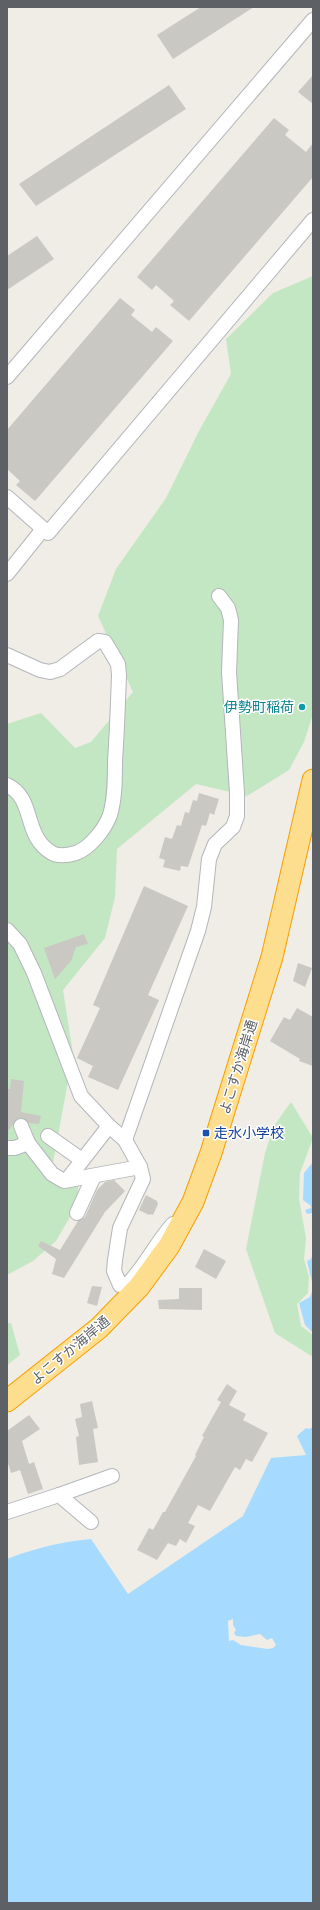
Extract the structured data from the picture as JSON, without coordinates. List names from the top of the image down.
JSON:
{
  "streets": {
    "highway": ["よこすか海岸通"]
  },
  "places": {
    "other": ["伊勢町稲荷"],
    "transit": ["走水小学校"]
  }
}
